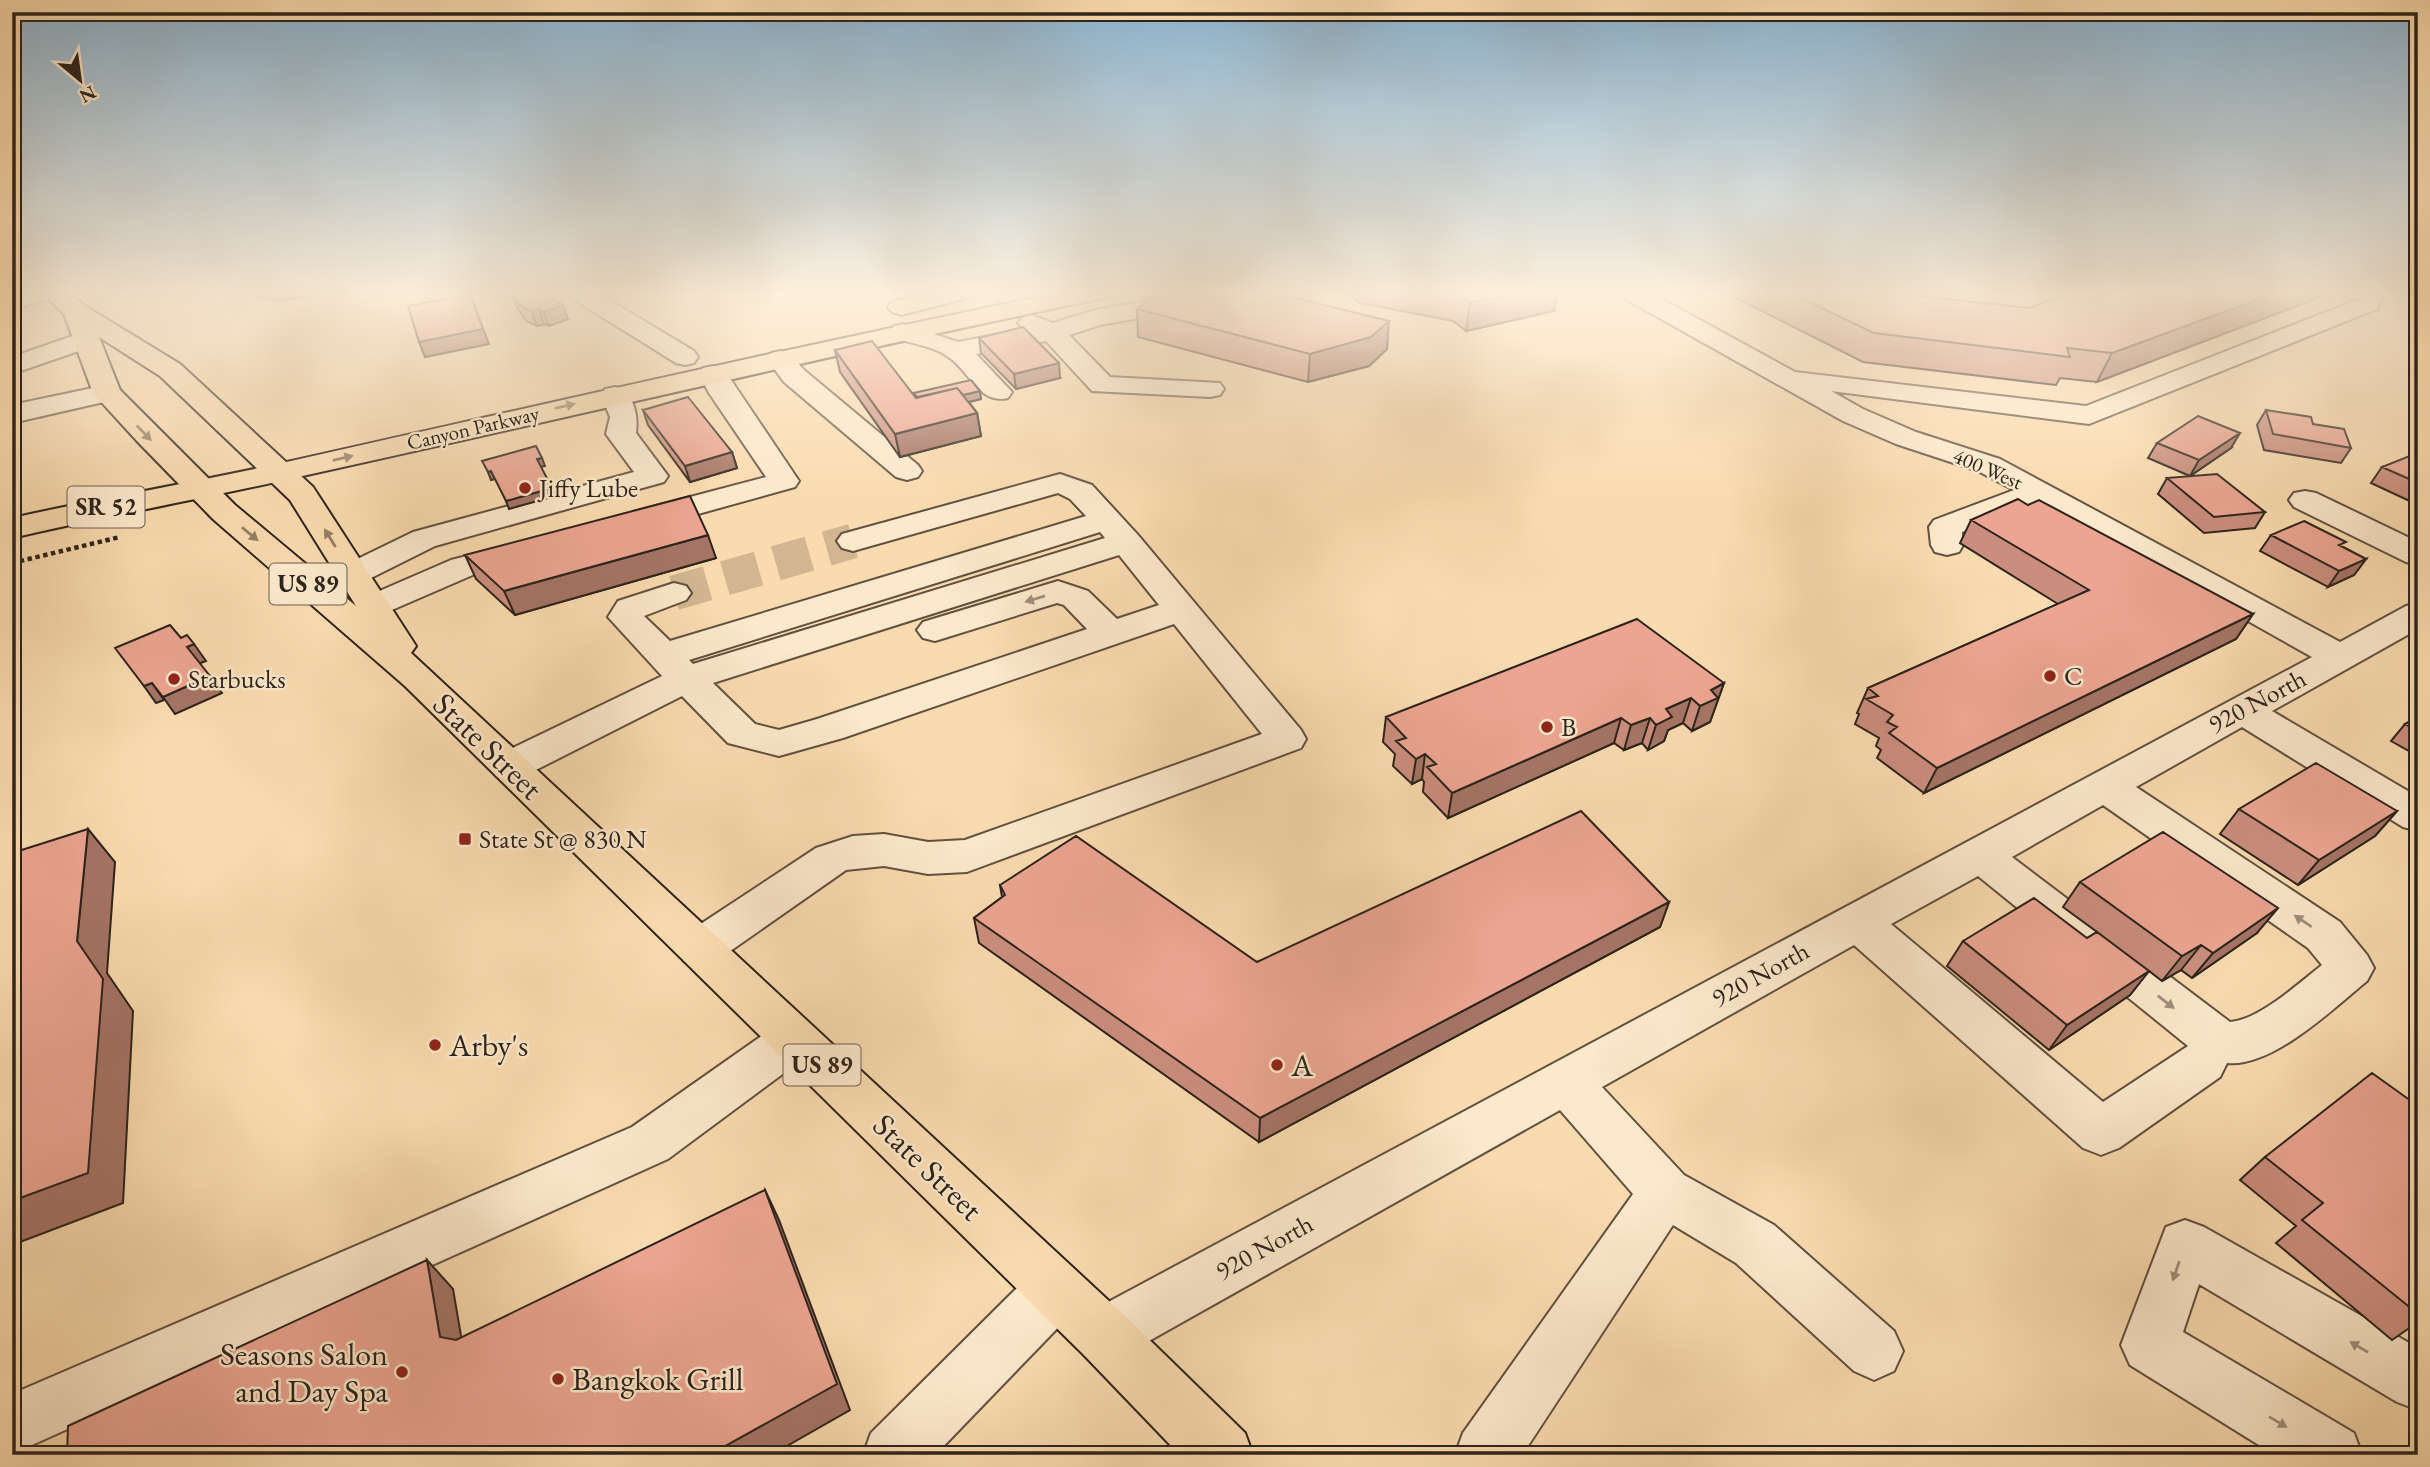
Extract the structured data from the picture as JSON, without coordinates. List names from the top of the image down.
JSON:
{
  "streets": {
    "main road": [
      "Canyon Parkway",
      "SR 52",
      "US 89",
      "State Street"
    ],
    "street": ["400 West", "920 North"]
  },
  "crossings": [
    ["Canyon Parkway", "State Street"],
    ["400 West", "920 North"],
    ["920 North", "State Street"]
  ],
  "places": {
    "other": [
      "Jiffy Lube",
      "C",
      "Starbucks",
      "B",
      "Arby's",
      "A",
      "Seasons Salon and Day Spa",
      "Bangkok Grill"
    ],
    "transit": ["State St @ 830 N"]
  },
  "north": "bottom right"
}
